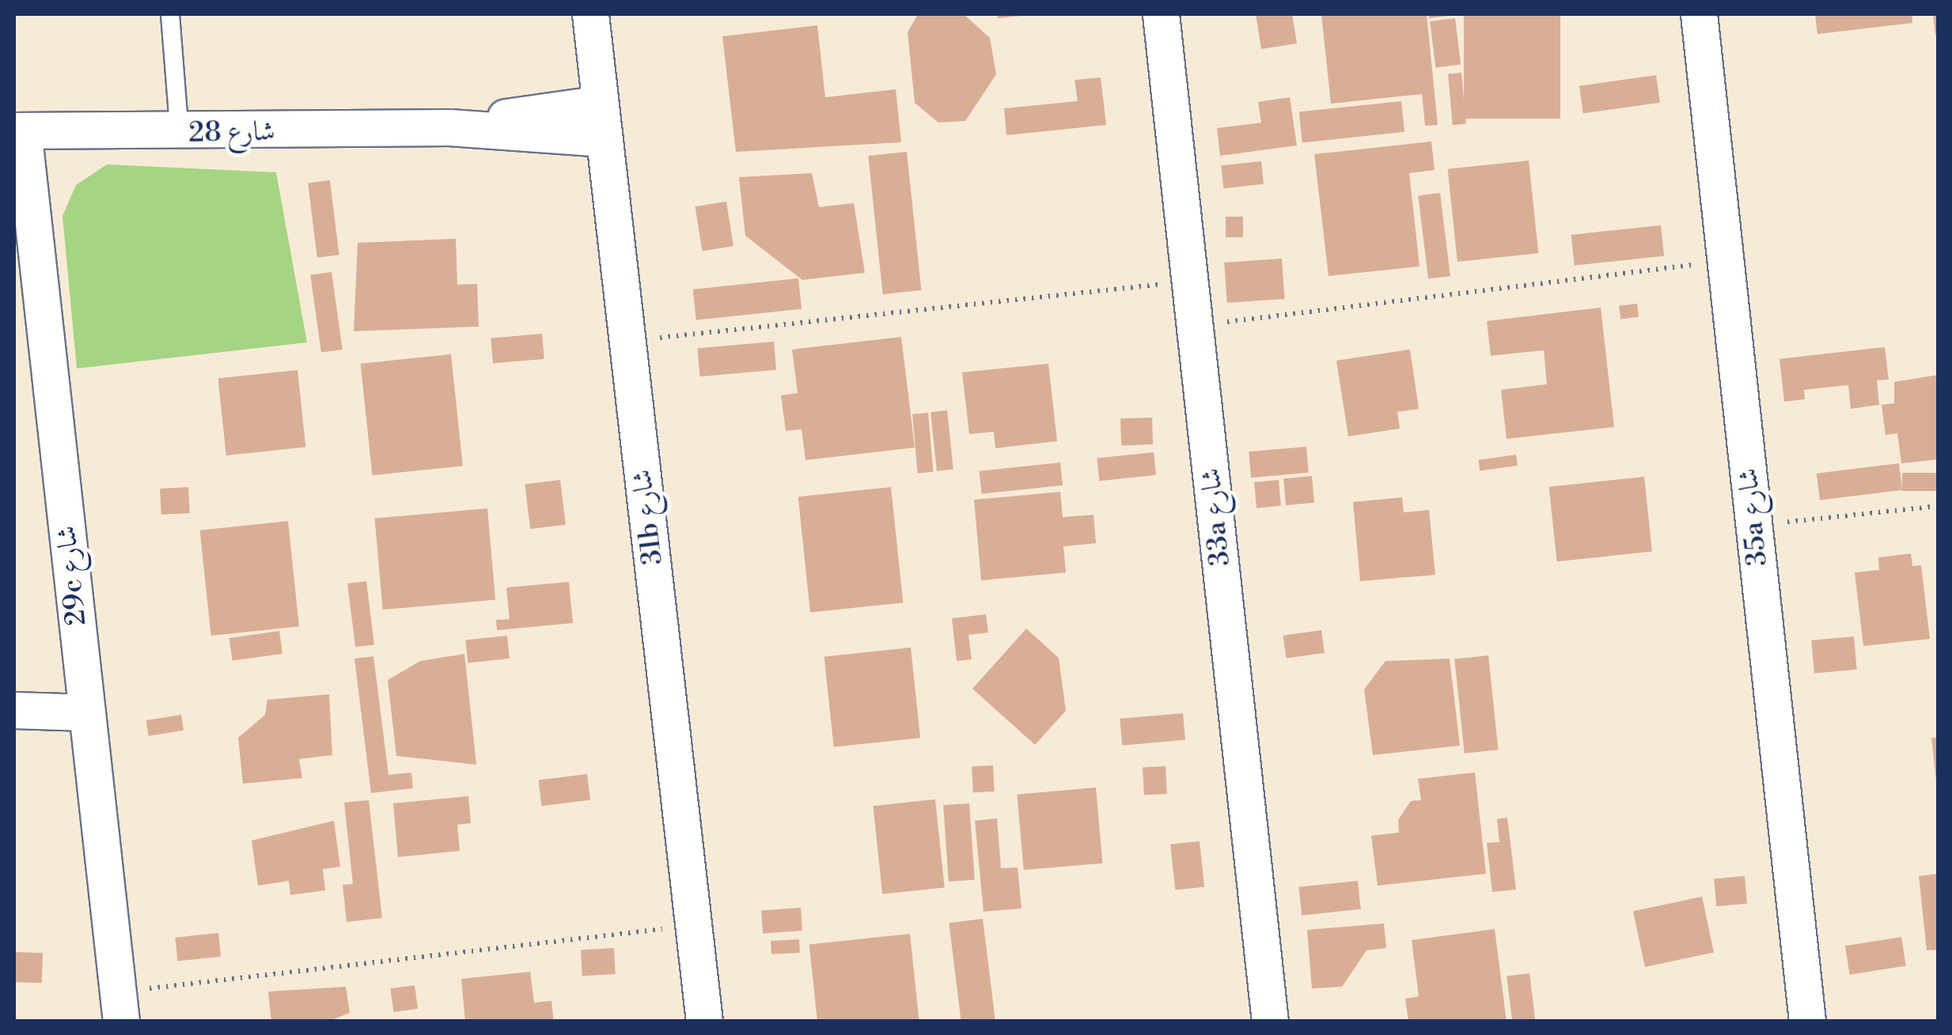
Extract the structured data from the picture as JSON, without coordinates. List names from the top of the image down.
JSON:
{
  "streets": {
    "street": [
      "شارع 28",
      "31b شارع",
      "33a شارع",
      "35a شارع",
      "29c شارع"
    ]
  },
  "crossings": [
    ["شارع 28", "31b شارع"],
    ["شارع 28", "29c شارع"]
  ]
}
